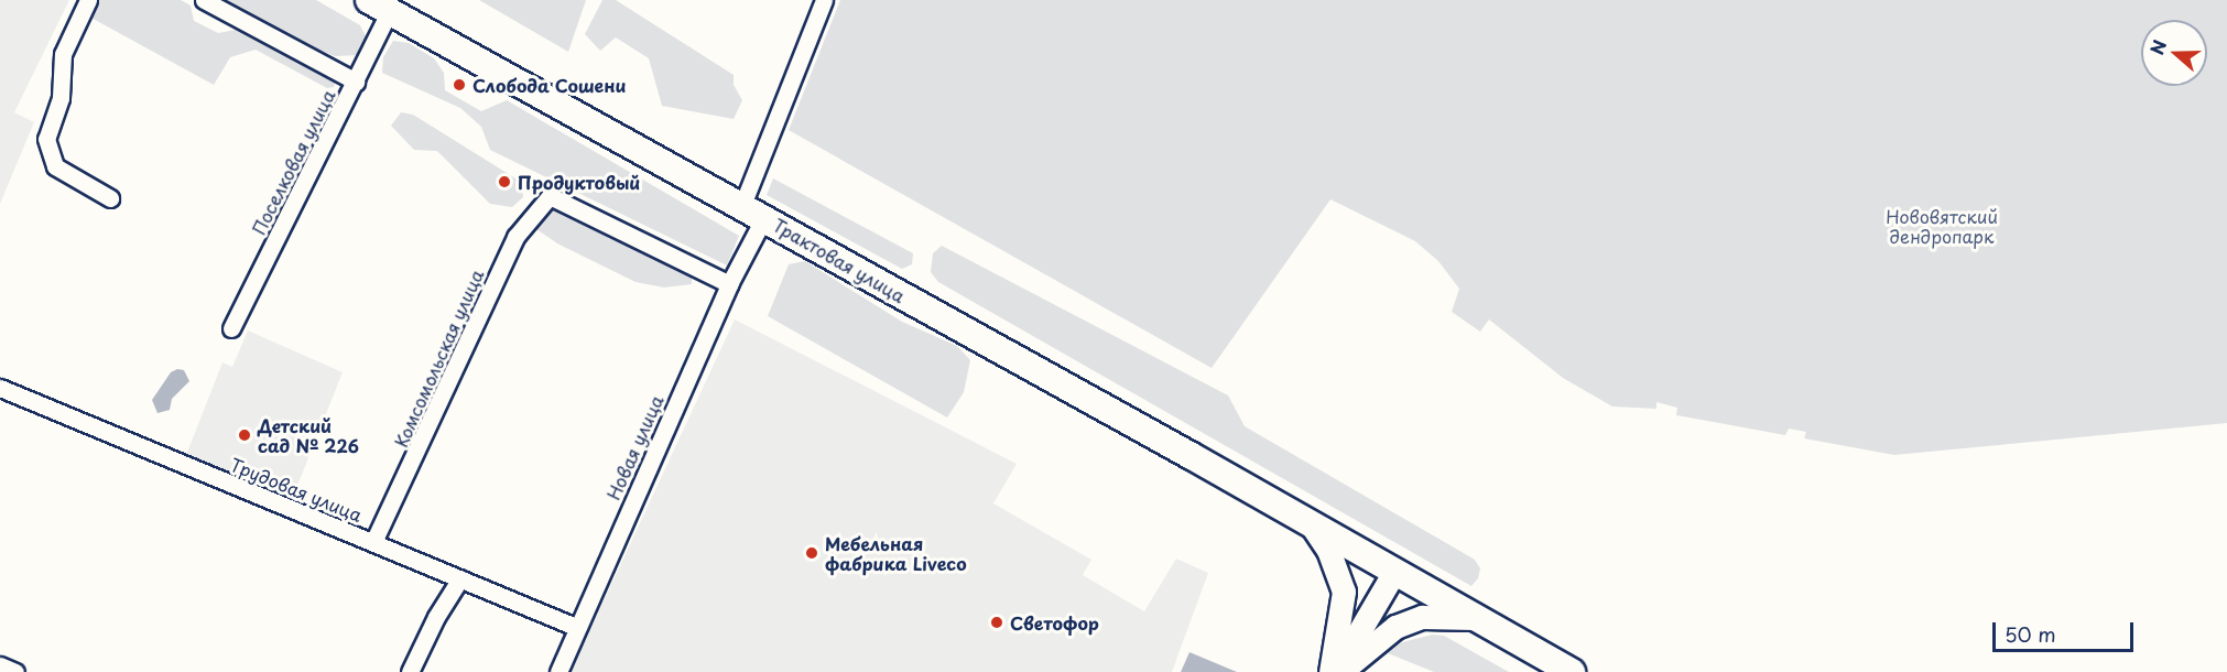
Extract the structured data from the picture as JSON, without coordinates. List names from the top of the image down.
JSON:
{
  "streets": {
    "main road": ["Трактовая улица"],
    "street": [
      "Поселковая улица",
      "Комсомольская улица",
      "Новая улица",
      "Трудовая улица"
    ]
  },
  "crossings": [
    ["Поселковая улица", "Трактовая улица"],
    ["Трактовая улица", "Новая улица"],
    ["Комсомольская улица", "Новая улица"],
    ["Комсомольская улица", "Трудовая улица"],
    ["Новая улица", "Трудовая улица"]
  ],
  "parks": ["Нововятский дендропарк"],
  "places": [
    "Слобода Сошени",
    "Продуктовый",
    "Детский сад № 226",
    "Мебельная фабрика Liveco",
    "Светофор"
  ],
  "scale_bar": "50 m",
  "north": "left"
}
